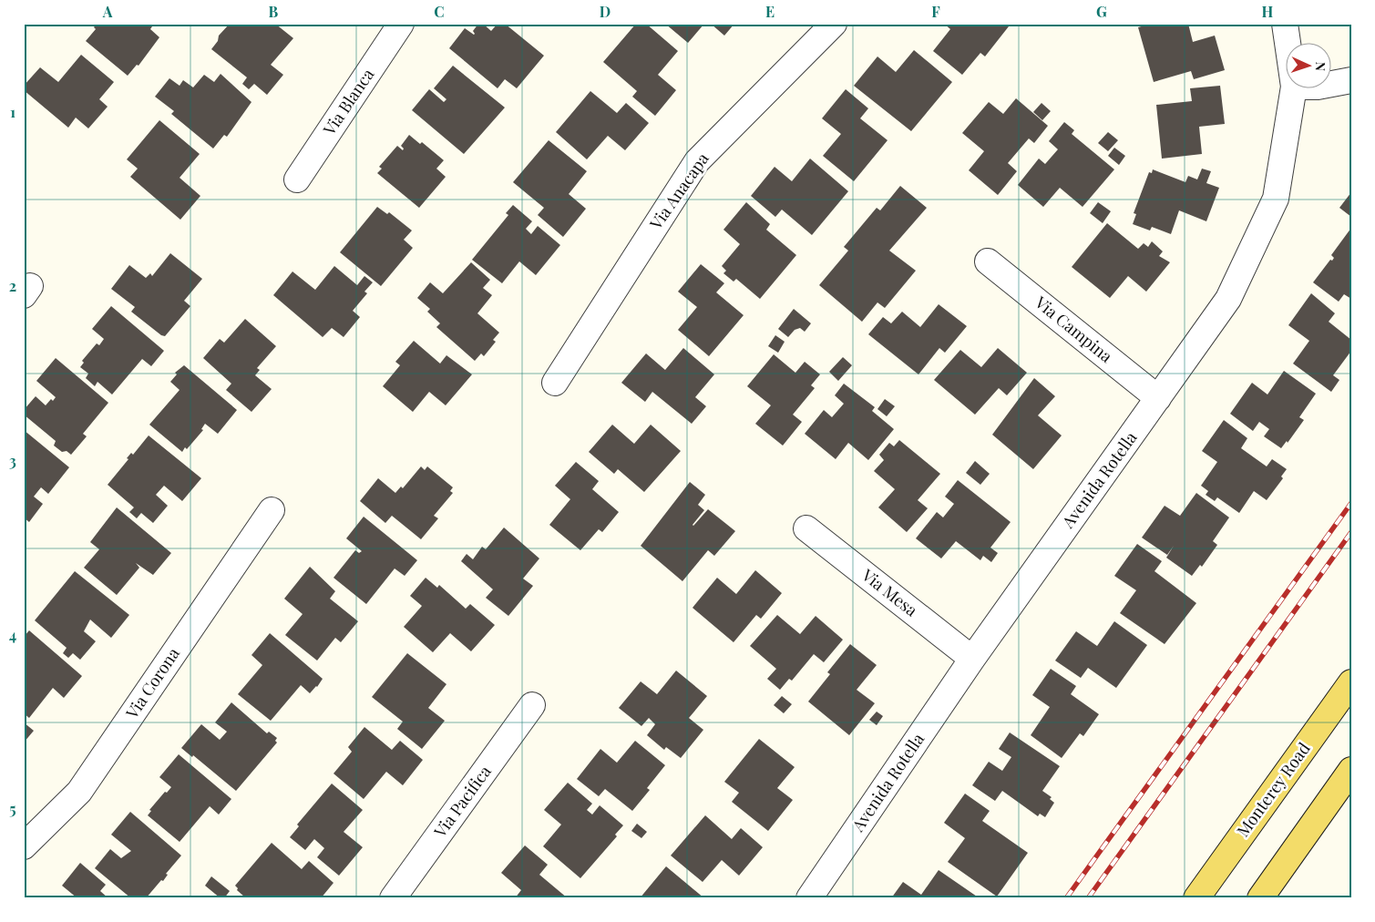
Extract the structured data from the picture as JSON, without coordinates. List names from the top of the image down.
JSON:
{
  "streets": {
    "main road": ["Monterey Road"],
    "street": [
      "Via Blanca",
      "Via Anacapa",
      "Via Campina",
      "Avenida Rotella",
      "Via Mesa",
      "Via Corona",
      "Via Pacifica"
    ]
  },
  "crossings": [
    ["Via Campina", "Avenida Rotella"],
    ["Avenida Rotella", "Via Mesa"]
  ],
  "north": "right",
  "grid": {
    "columns": [
      "A",
      "B",
      "C",
      "D",
      "E",
      "F",
      "G",
      "H"
    ],
    "rows": [
      "1",
      "2",
      "3",
      "4",
      "5"
    ]
  }
}
